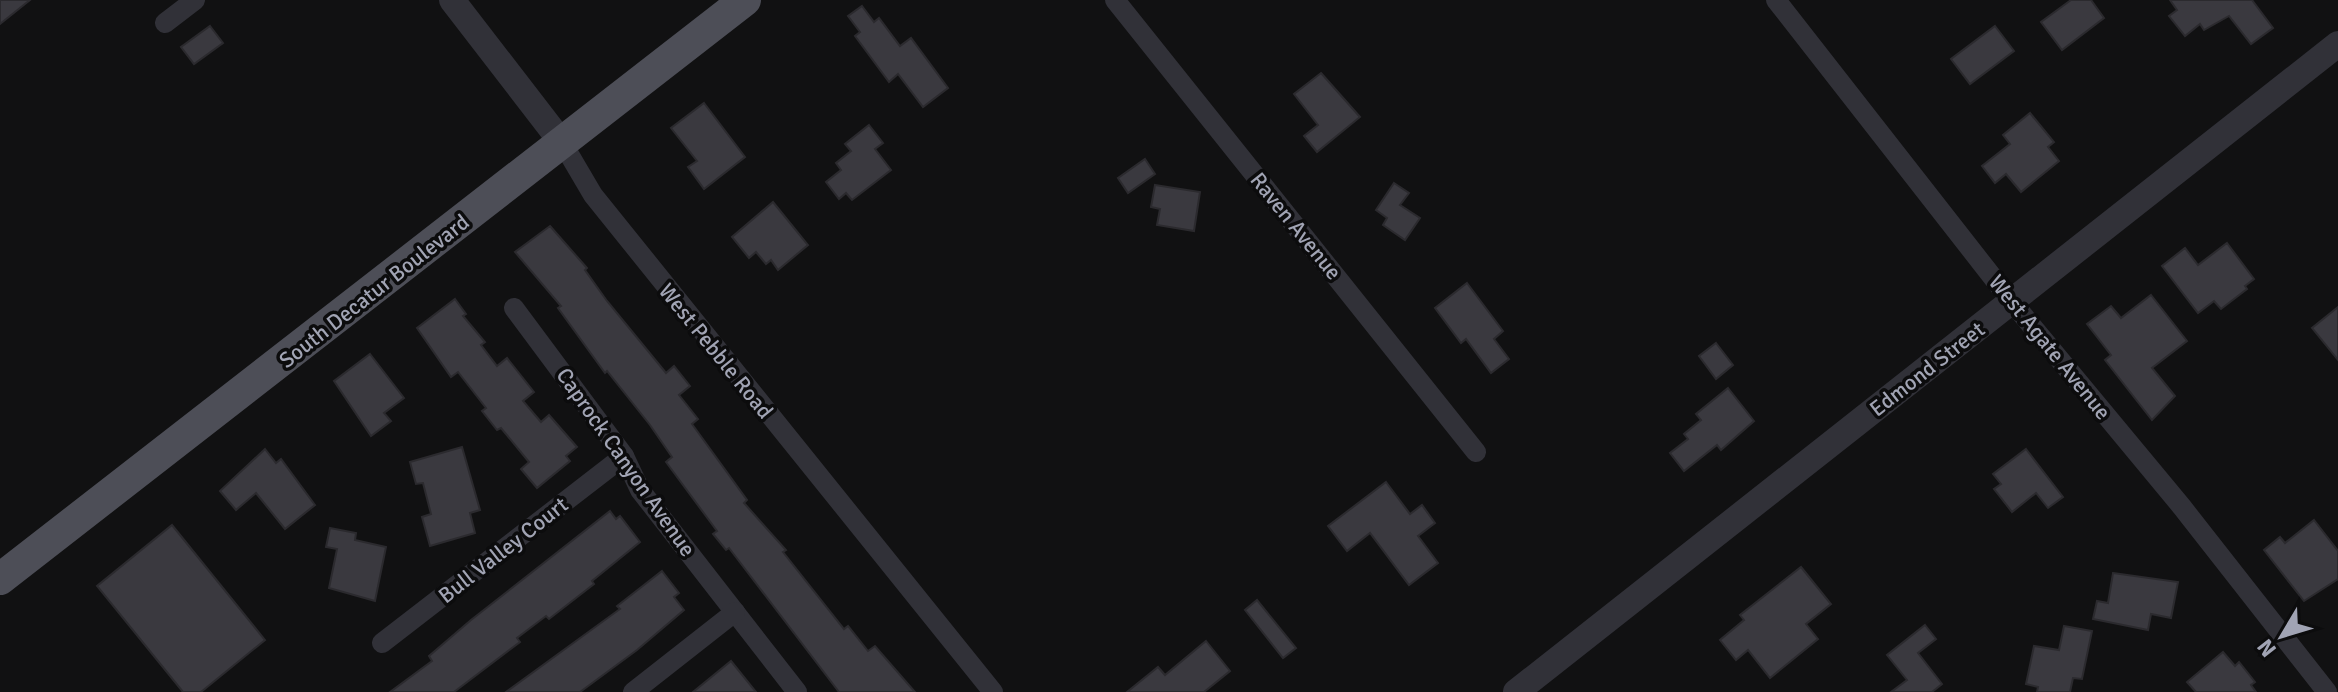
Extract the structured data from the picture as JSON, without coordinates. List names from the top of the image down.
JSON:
{
  "streets": {
    "main road": ["South Decatur Boulevard"],
    "street": [
      "Raven Avenue",
      "West Agate Avenue",
      "West Pebble Road",
      "Edmond Street",
      "Caprock Canyon Avenue",
      "Bull Valley Court"
    ]
  },
  "crossings": [
    ["South Decatur Boulevard", "West Pebble Road"],
    ["West Agate Avenue", "Edmond Street"],
    ["Caprock Canyon Avenue", "Bull Valley Court"]
  ],
  "north": "bottom left"
}
